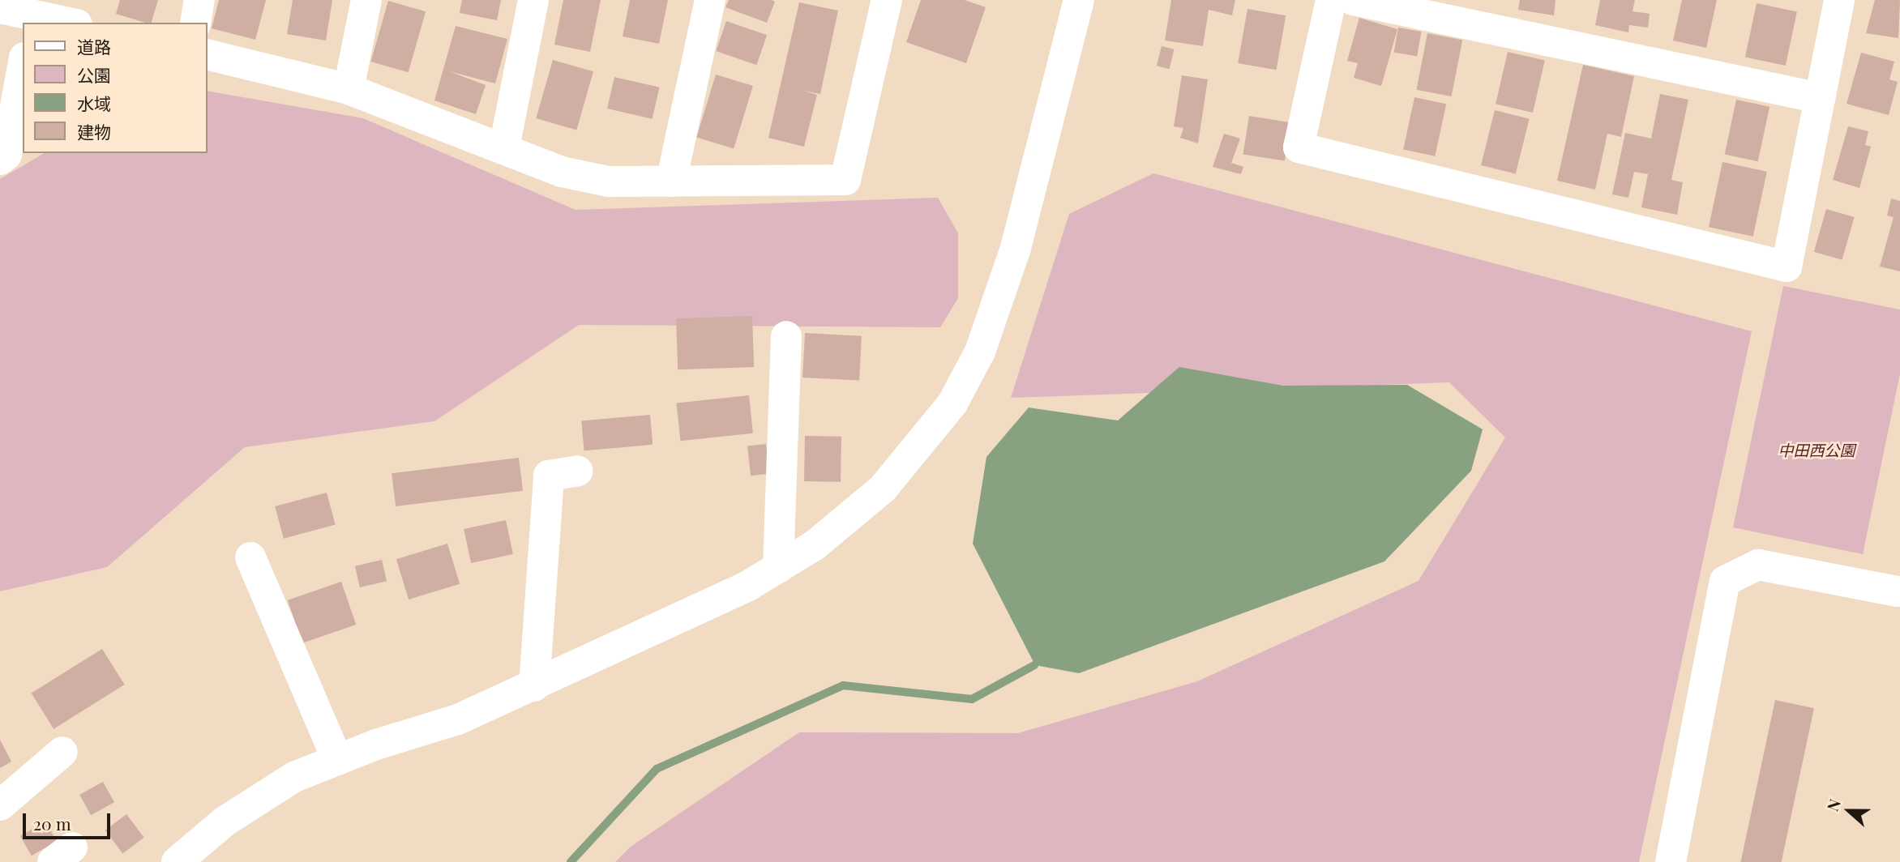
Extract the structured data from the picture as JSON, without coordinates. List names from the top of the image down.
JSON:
{
  "parks": ["中田西公園"],
  "legend": [
    "道路",
    "公園",
    "水域",
    "建物"
  ],
  "scale_bar": "20 m",
  "north": "left"
}
